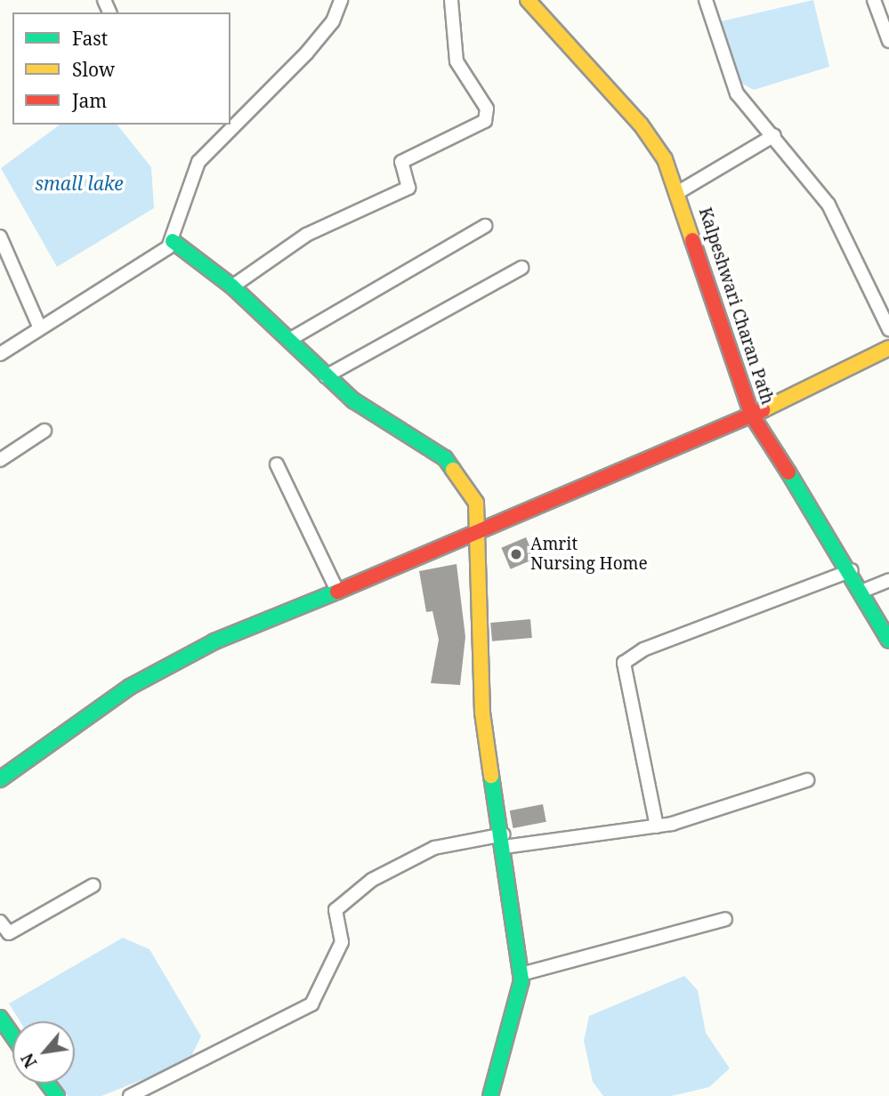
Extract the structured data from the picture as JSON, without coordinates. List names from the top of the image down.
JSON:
{
  "streets": {
    "street": ["Kalpeshwari Charan Path"]
  },
  "water": ["small lake"],
  "places": ["Amrit Nursing Home"],
  "legend": ["Fast", "Slow", "Jam"],
  "north": "bottom left"
}
